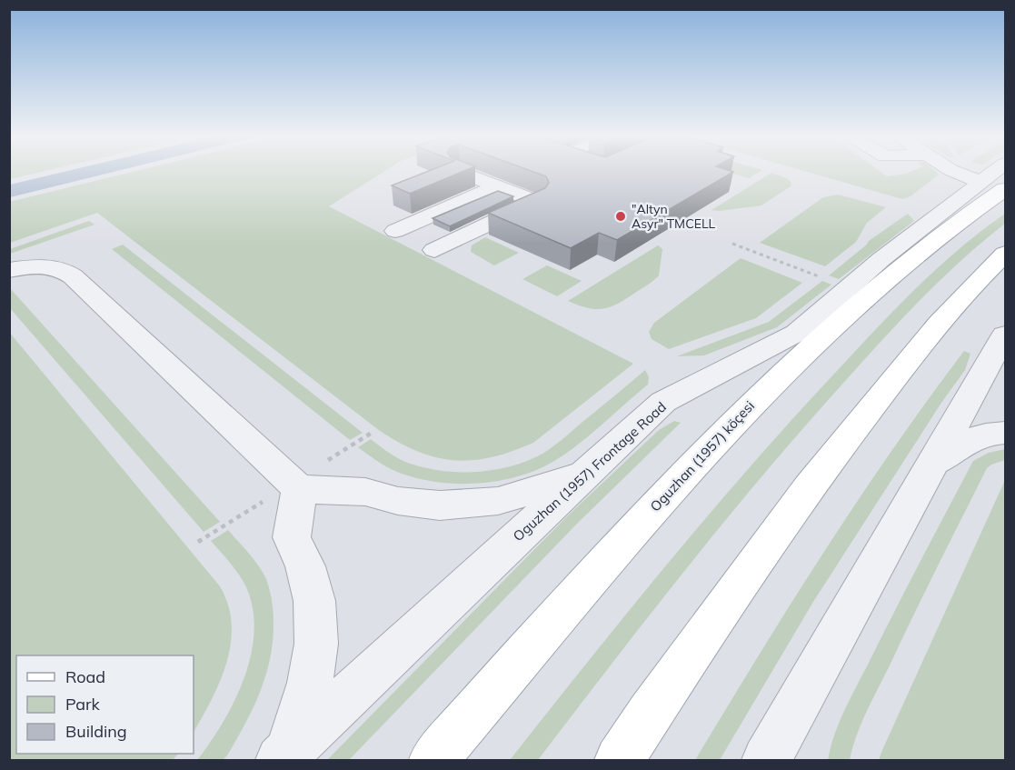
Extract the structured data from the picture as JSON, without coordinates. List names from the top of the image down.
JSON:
{
  "streets": {
    "main road": ["Oguzhan (1957) köçesi"],
    "street": ["Oguzhan (1957) Frontage Road"]
  },
  "crossings": [
    ["Oguzhan (1957) köçesi", "Oguzhan (1957) Frontage Road"]
  ],
  "places": ["\"Altyn Asyr\" TMCELL"],
  "legend": ["Road", "Park", "Building"]
}
